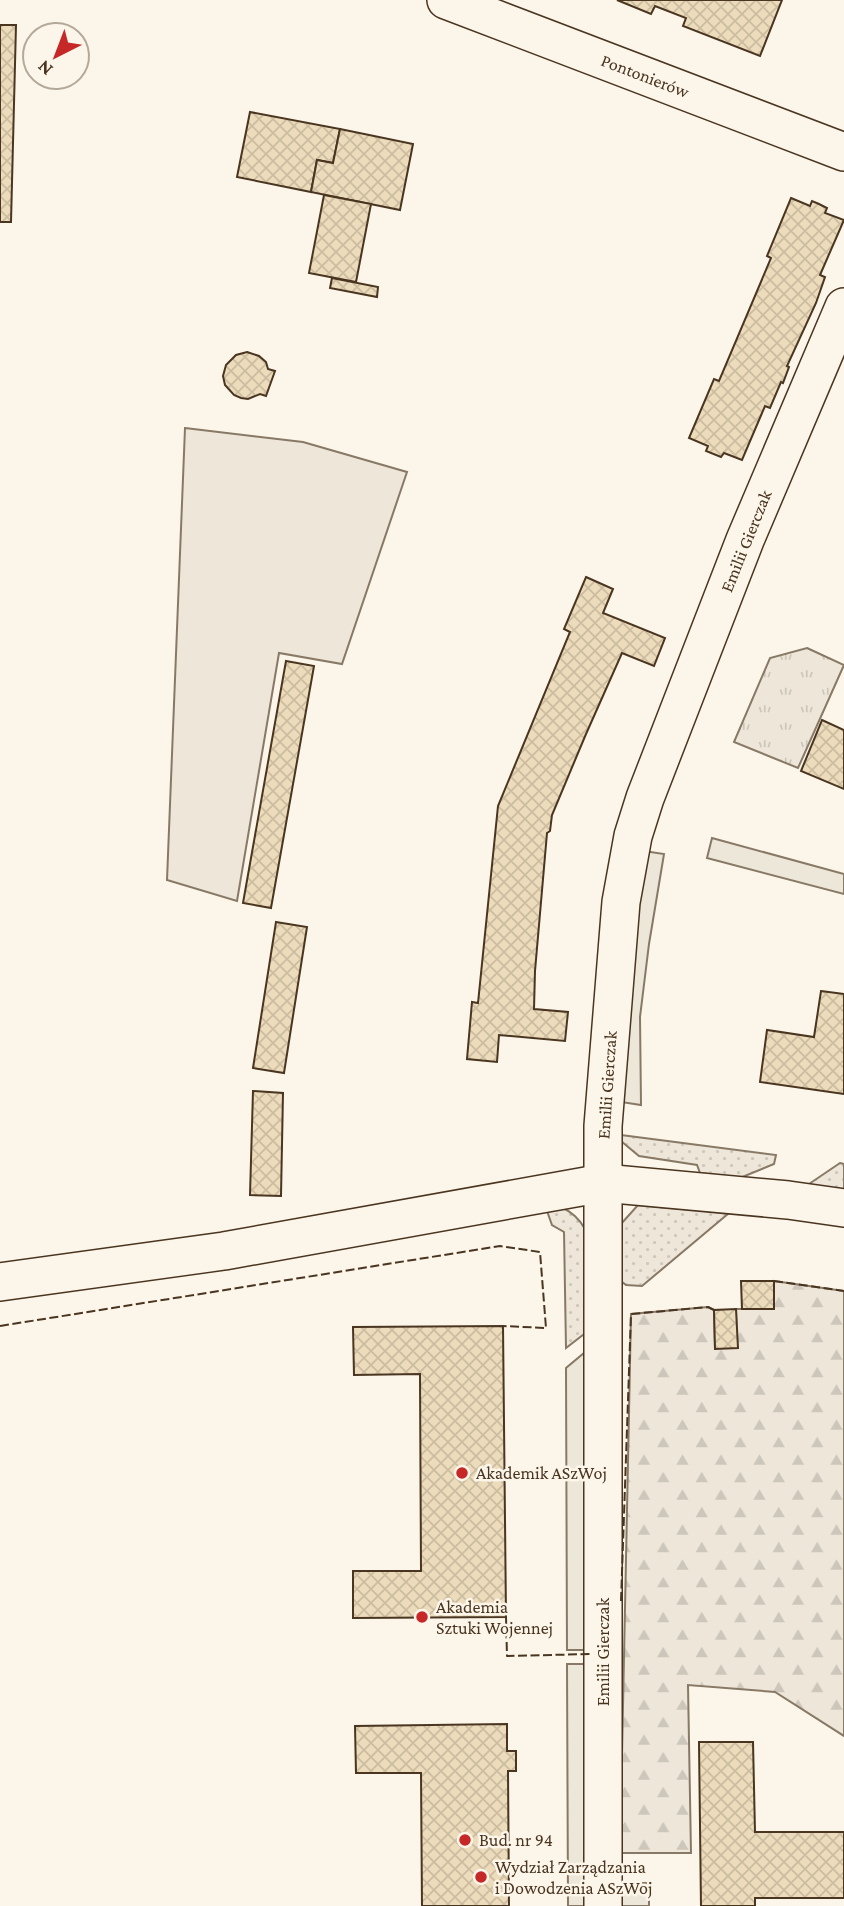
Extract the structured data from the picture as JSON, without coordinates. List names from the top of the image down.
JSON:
{
  "streets": {
    "street": ["Pontonierów", "Emilii Gierczak"]
  },
  "places": [
    "Akademik ASzWoj",
    "Akademia Sztuki Wojennej",
    "Bud. nr 94",
    "Wydział Zarządzania i Dowodzenia ASzWoj"
  ],
  "north": "bottom left"
}
